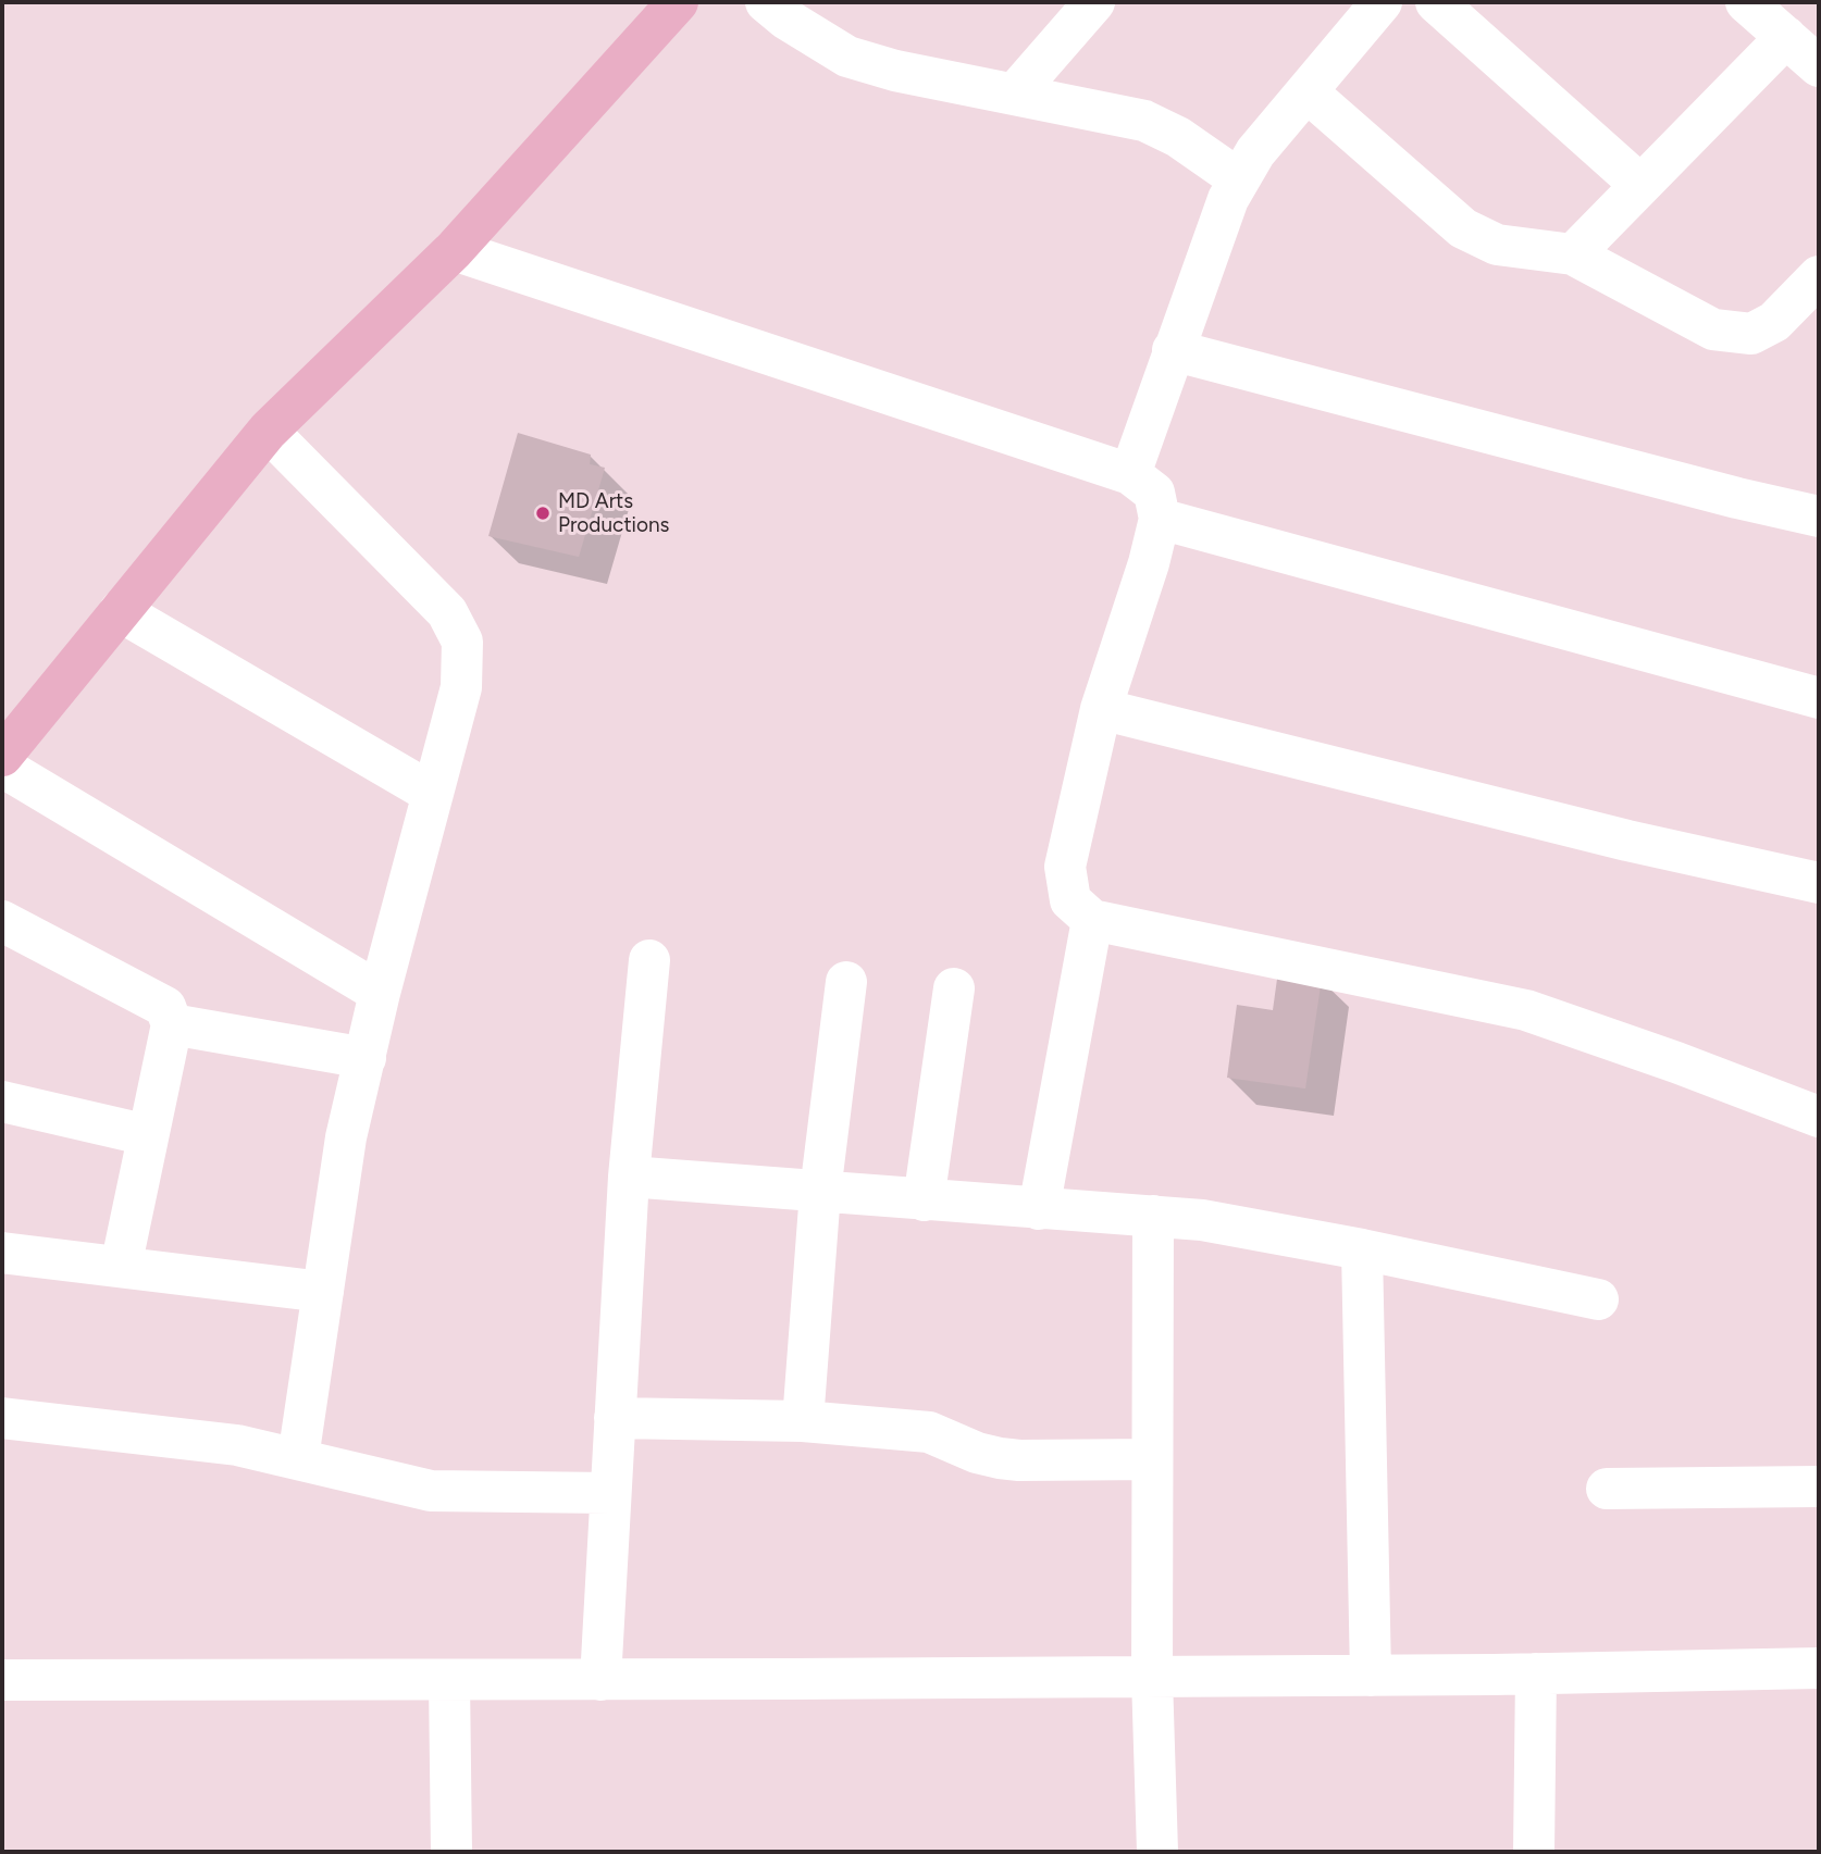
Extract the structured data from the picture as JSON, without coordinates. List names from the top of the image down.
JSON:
{
  "places": ["MD Arts Productions"]
}
